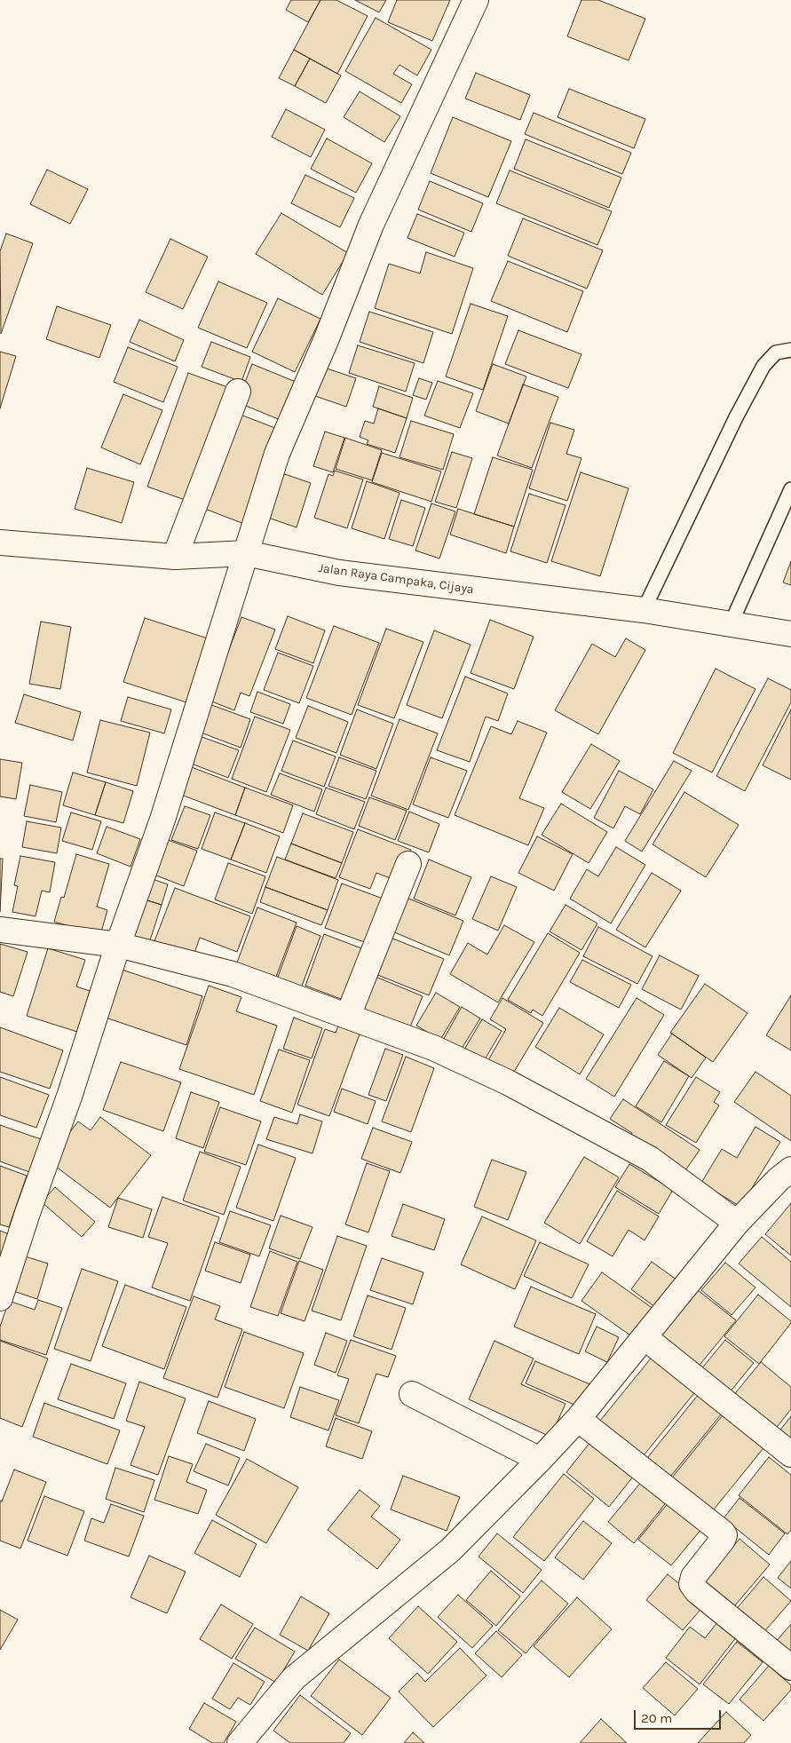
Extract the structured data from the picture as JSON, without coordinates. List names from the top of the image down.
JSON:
{
  "streets": {
    "street": ["Jalan Raya Campaka, Cijaya"]
  },
  "scale_bar": "20 m"
}
